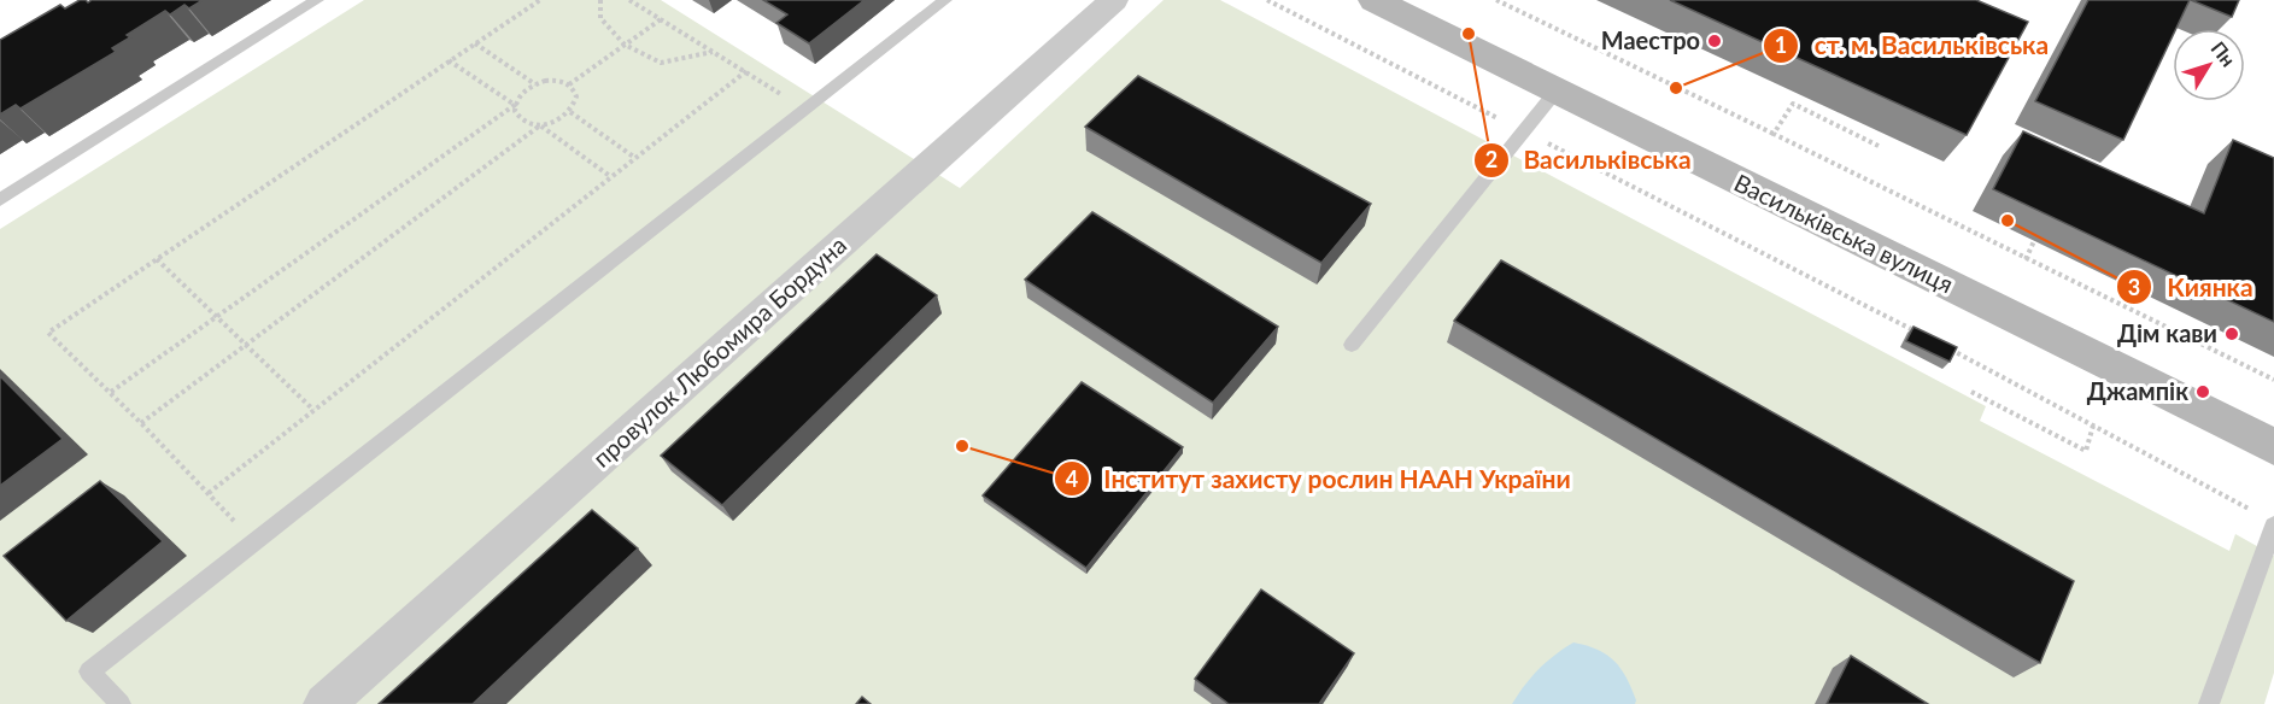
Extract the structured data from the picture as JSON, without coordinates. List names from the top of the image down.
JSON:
{
  "streets": {
    "main road": ["Васильківська вулиця"],
    "street": ["провулок Любомира Бордуна"]
  },
  "places": [
    "Васильківська",
    "Маестро",
    "ст. м. Васильківська",
    "Киянка",
    "Дім кави",
    "Джампік",
    "Інститут захисту рослин НААН України"
  ],
  "north": "top right"
}
